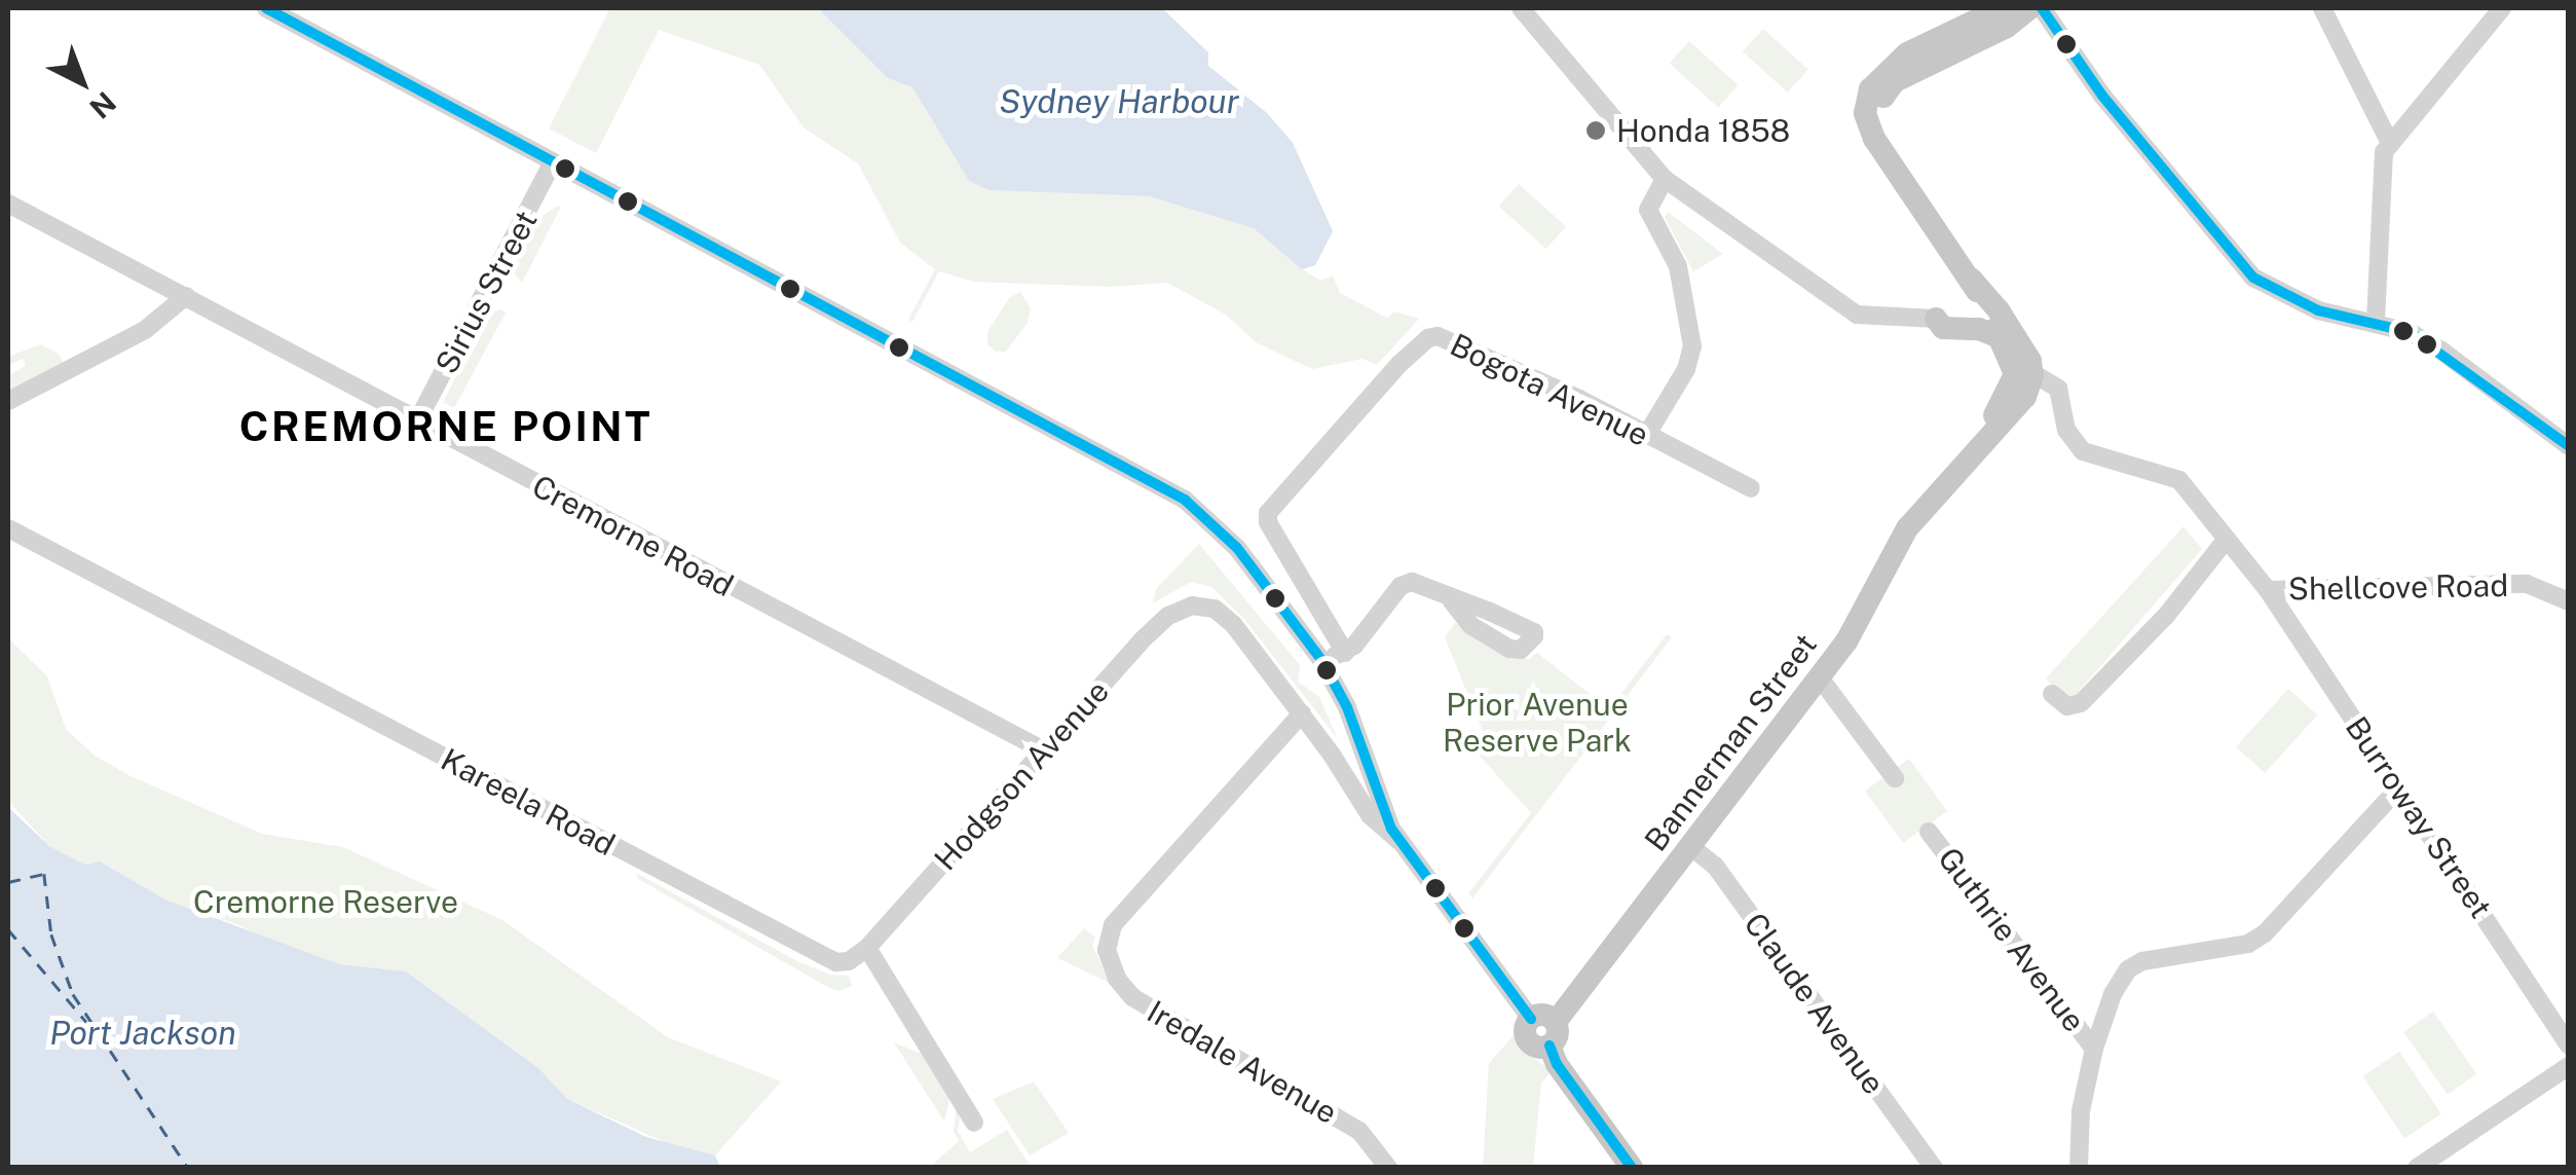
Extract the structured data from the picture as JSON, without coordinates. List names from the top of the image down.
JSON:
{
  "streets": {
    "main road": ["Bannerman Street"],
    "street": [
      "Sirius Street",
      "Bogota Avenue",
      "Cremorne Road",
      "Shellcove Road",
      "Hodgson Avenue",
      "Kareela Road",
      "Burroway Street",
      "Guthrie Avenue",
      "Claude Avenue",
      "Iredale Avenue"
    ]
  },
  "crossings": [
    ["Sirius Street", "Cremorne Road"],
    ["Cremorne Road", "Hodgson Avenue"],
    ["Shellcove Road", "Bannerman Street"],
    ["Shellcove Road", "Burroway Street"],
    ["Bannerman Street", "Claude Avenue"],
    ["Hodgson Avenue", "Kareela Road"],
    ["Hodgson Avenue", "Iredale Avenue"]
  ],
  "districts": ["CREMORNE POINT"],
  "water": ["Sydney Harbour", "Port Jackson"],
  "parks": ["Prior Avenue Reserve Park", "Cremorne Reserve"],
  "places": ["Honda 1858"],
  "north": "bottom right"
}
